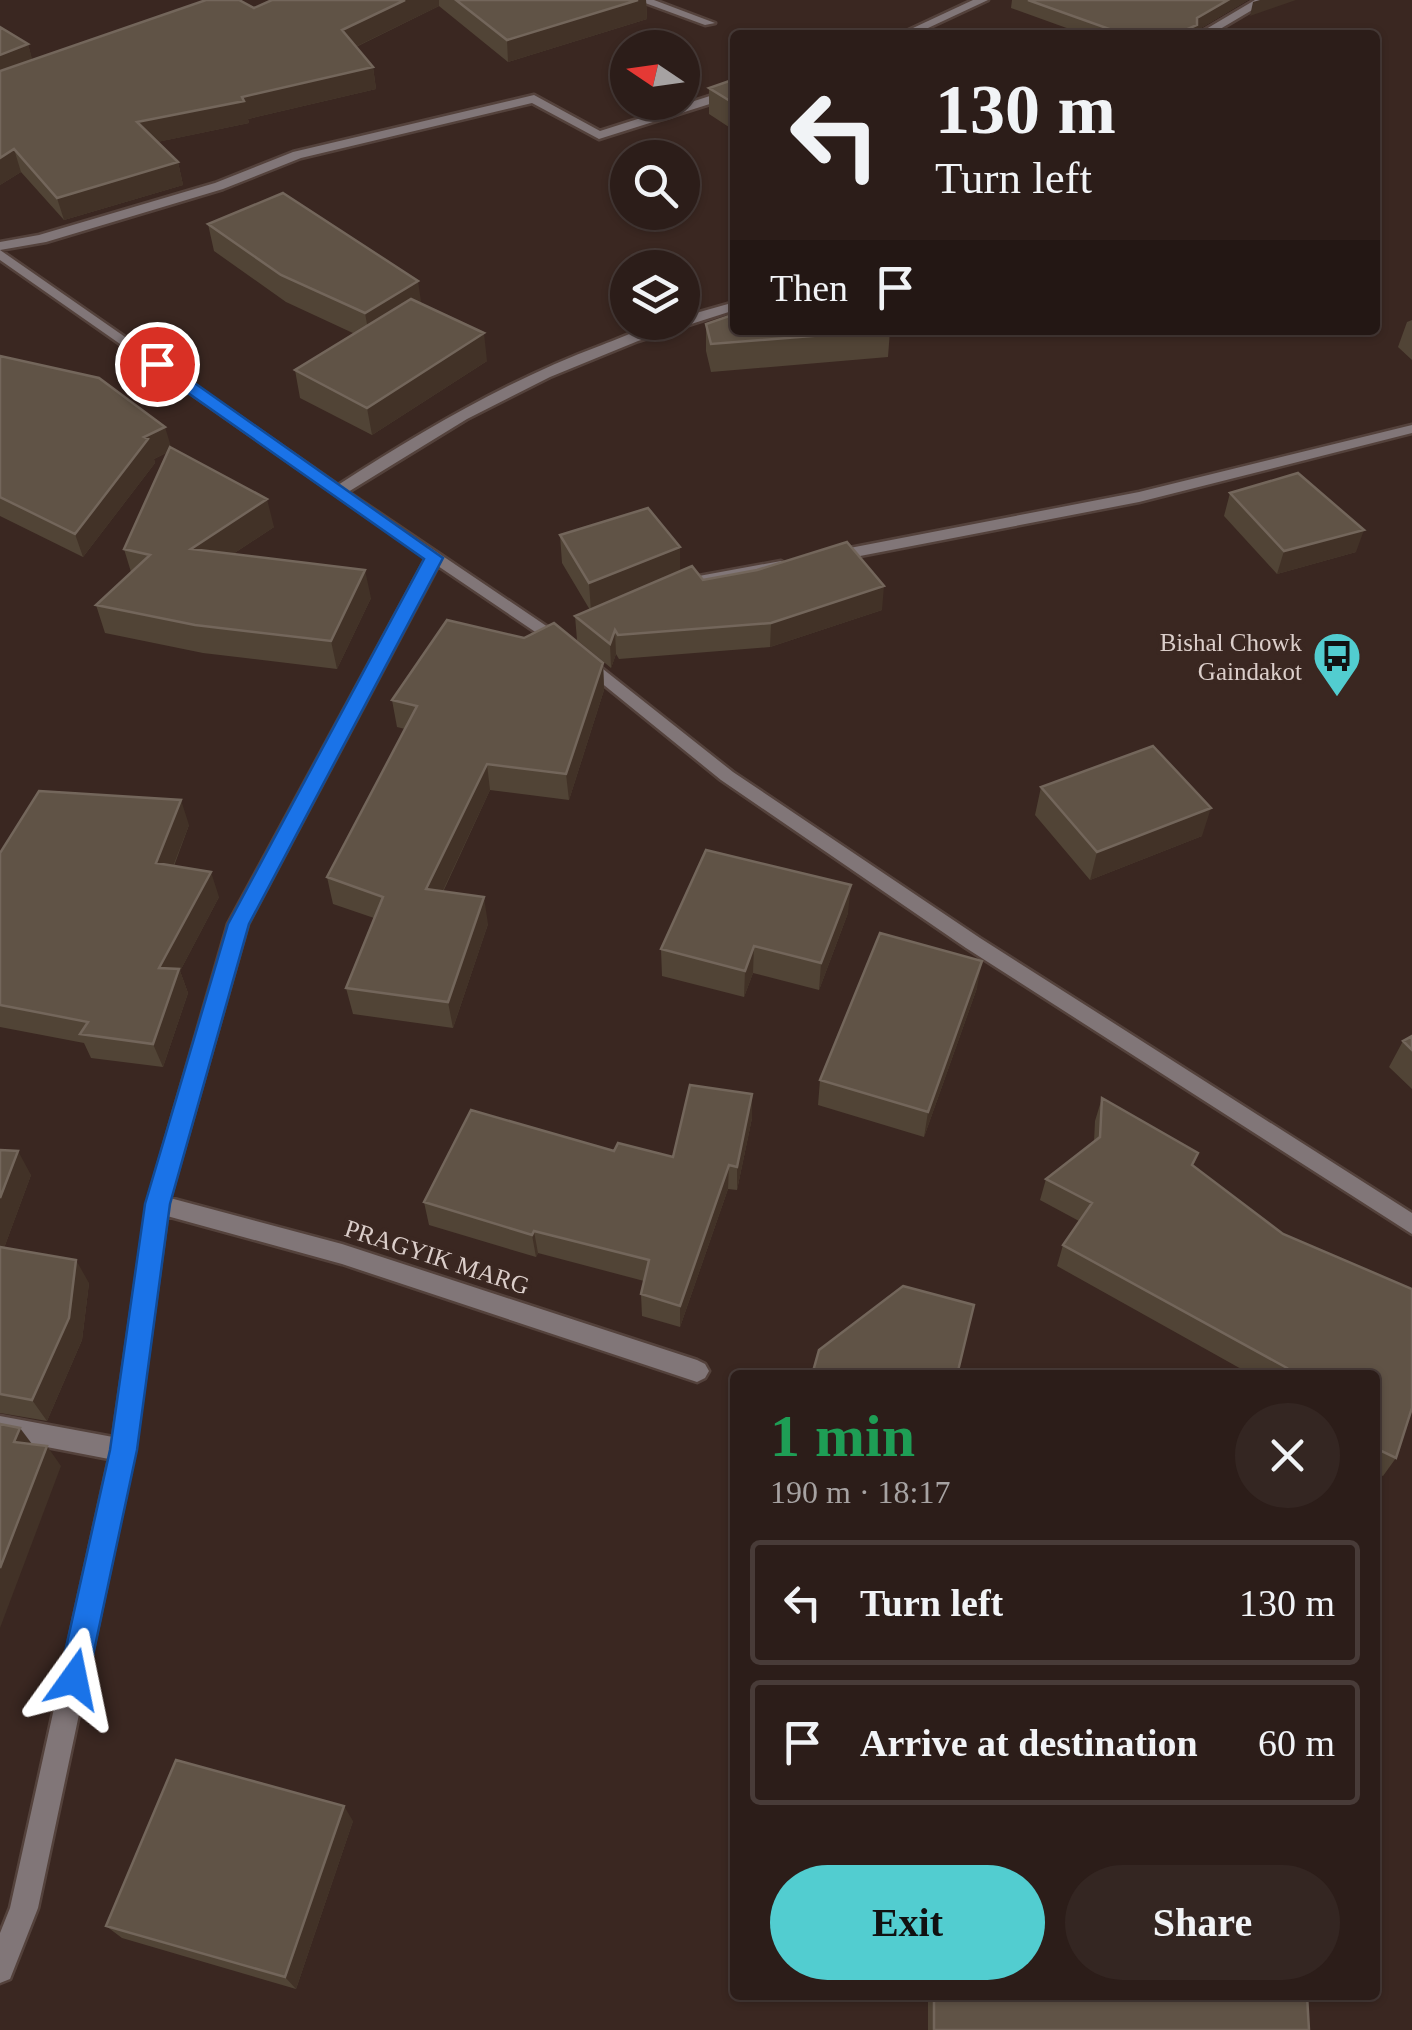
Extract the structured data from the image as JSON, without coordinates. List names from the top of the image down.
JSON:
{
  "streets": {
    "street": ["PRAGYIK MARG"]
  },
  "places": {
    "bus stop": ["Bishal Chowk Gaindakot"]
  },
  "north": "left",
  "page": {
    "turn": ["130 m", "Turn left"],
    "then": "Then",
    "heading": ["1 min", "190 m · 18:17"],
    "list": [
      {
        "name": "Turn left",
        "value": "130 m"
      },
      {
        "name": "Arrive at destination",
        "value": "60 m"
      }
    ],
    "buttons": ["Exit", "Share"]
  }
}
